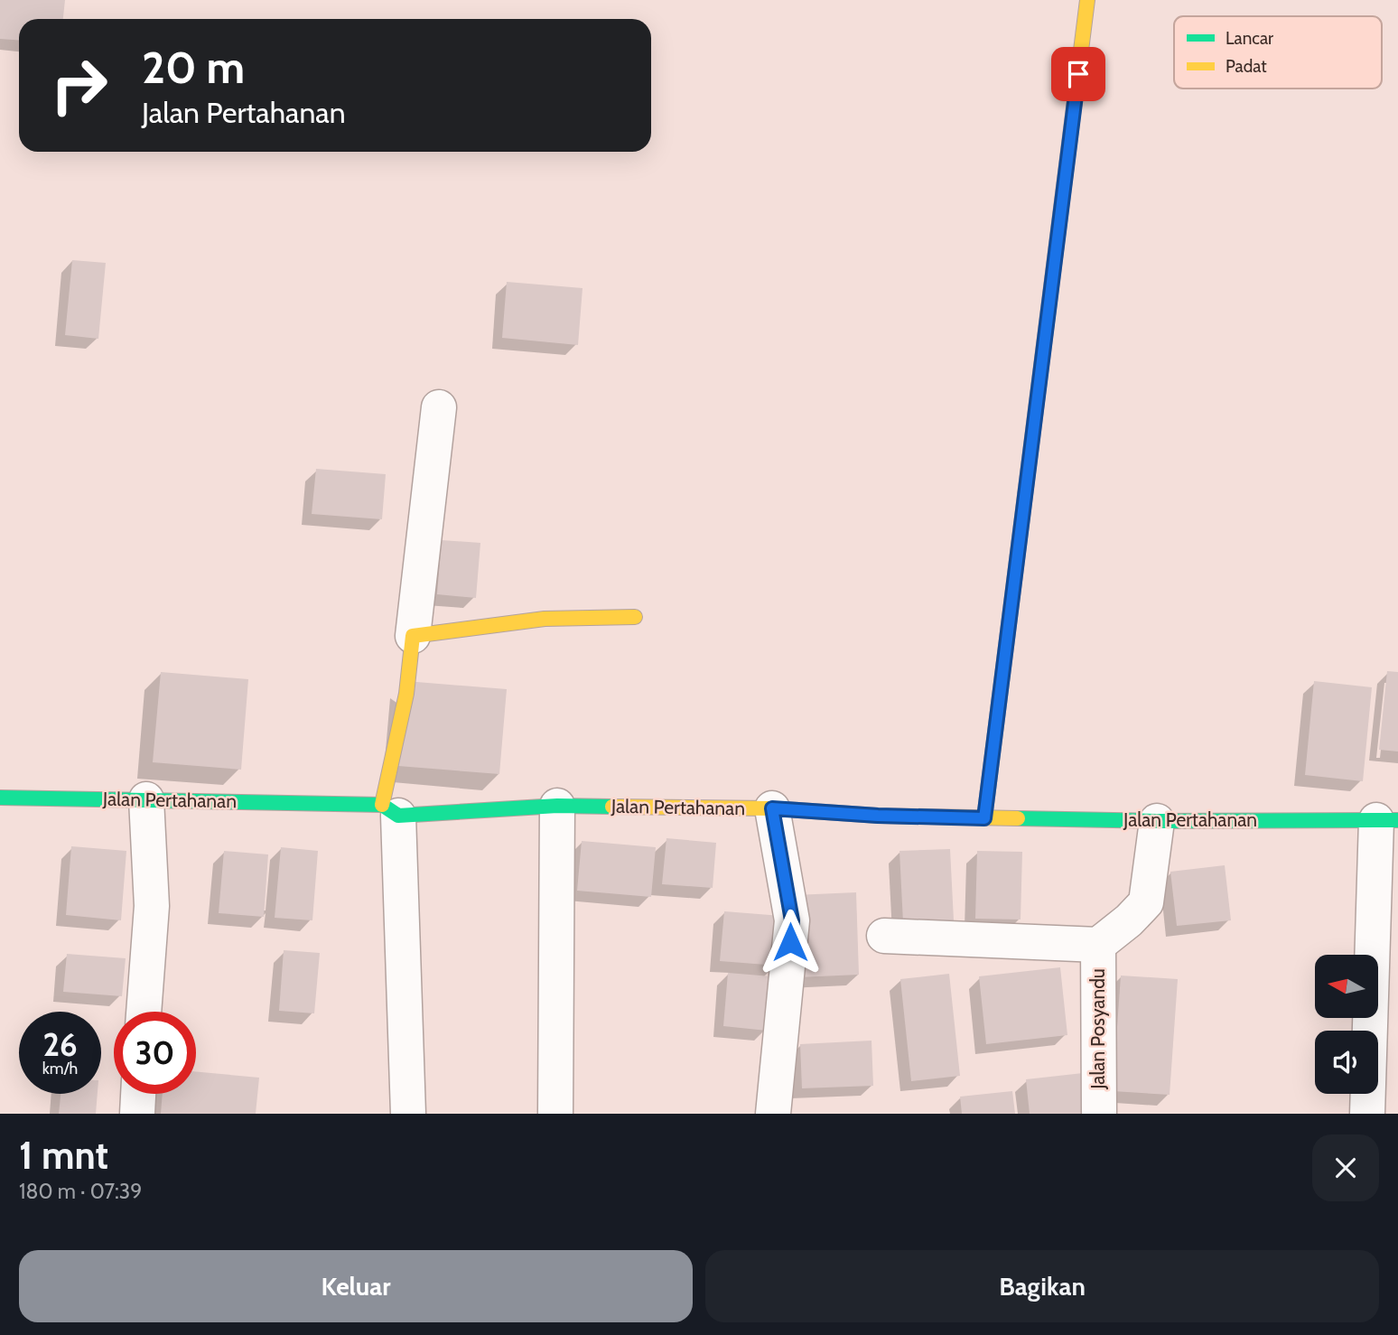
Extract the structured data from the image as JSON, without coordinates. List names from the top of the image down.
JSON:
{
  "streets": {
    "main road": ["Jalan Pertahanan"],
    "street": ["Jalan Posyandu"]
  },
  "legend": ["Lancar", "Padat"],
  "north": "left",
  "page": {
    "turn": ["20 m", "Jalan Pertahanan"],
    "speed": "26 km/h",
    "limit": "30",
    "heading": ["1 mnt", "180 m · 07:39"],
    "buttons": ["Keluar", "Bagikan"]
  }
}
